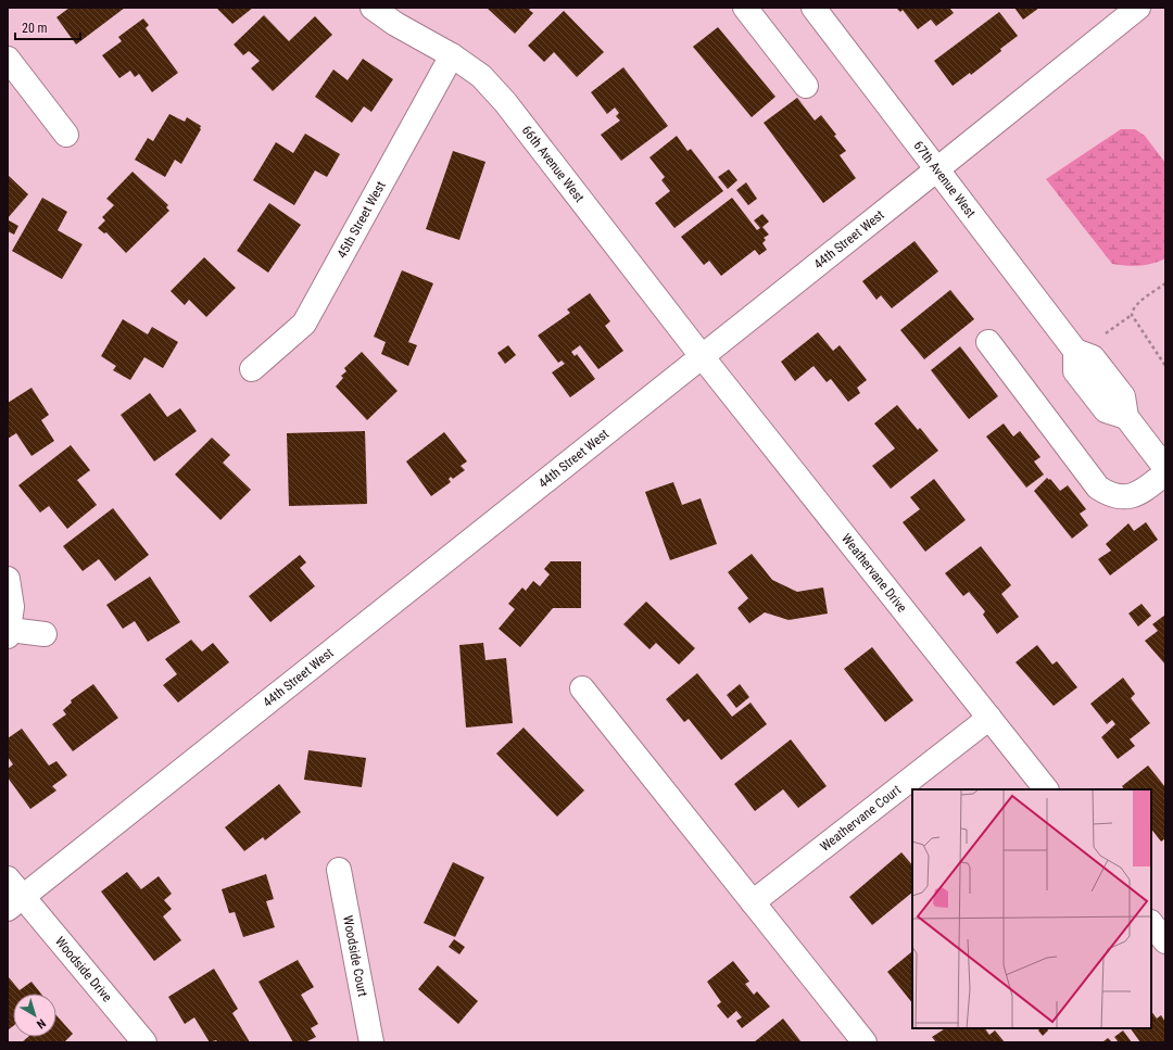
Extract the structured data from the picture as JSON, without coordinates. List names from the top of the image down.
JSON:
{
  "streets": {
    "street": [
      "66th Avenue West",
      "67th Avenue West",
      "45th Street West",
      "44th Street West",
      "Weathervane Drive",
      "Weathervane Court",
      "Woodside Court",
      "Woodside Drive"
    ]
  },
  "crossings": [
    ["66th Avenue West", "45th Street West"],
    ["66th Avenue West", "44th Street West"],
    ["66th Avenue West", "Weathervane Drive"],
    ["67th Avenue West", "44th Street West"],
    ["44th Street West", "Weathervane Drive"],
    ["44th Street West", "Woodside Drive"],
    ["Weathervane Drive", "Weathervane Court"]
  ],
  "scale_bar": "20 m",
  "north": "bottom right"
}
